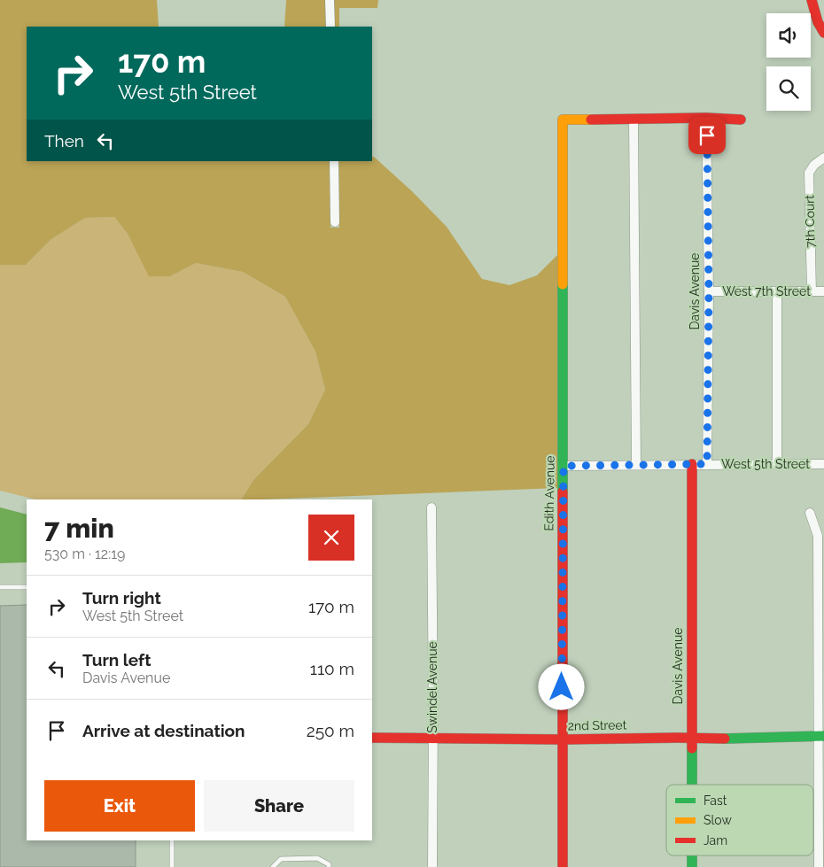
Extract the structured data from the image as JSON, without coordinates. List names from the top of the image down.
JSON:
{
  "streets": {
    "street": [
      "7th Court",
      "Davis Avenue",
      "West 7th Street",
      "West 5th Street",
      "Edith Avenue",
      "Swindel Avenue",
      "2nd Street"
    ]
  },
  "crossings": [
    ["7th Court", "West 7th Street"],
    ["Davis Avenue", "West 7th Street"],
    ["Davis Avenue", "West 5th Street"],
    ["Davis Avenue", "2nd Street"],
    ["Edith Avenue", "2nd Street"],
    ["Swindel Avenue", "2nd Street"]
  ],
  "legend": ["Fast", "Slow", "Jam"],
  "page": {
    "turn": ["170 m", "West 5th Street"],
    "then": "Then",
    "heading": ["7 min", "530 m · 12:19"],
    "list": [
      {
        "name": "Turn right",
        "note": "West 5th Street",
        "value": "170 m"
      },
      {
        "name": "Turn left",
        "note": "Davis Avenue",
        "value": "110 m"
      },
      {
        "name": "Arrive at destination",
        "value": "250 m"
      }
    ],
    "buttons": ["Exit", "Share"]
  }
}
